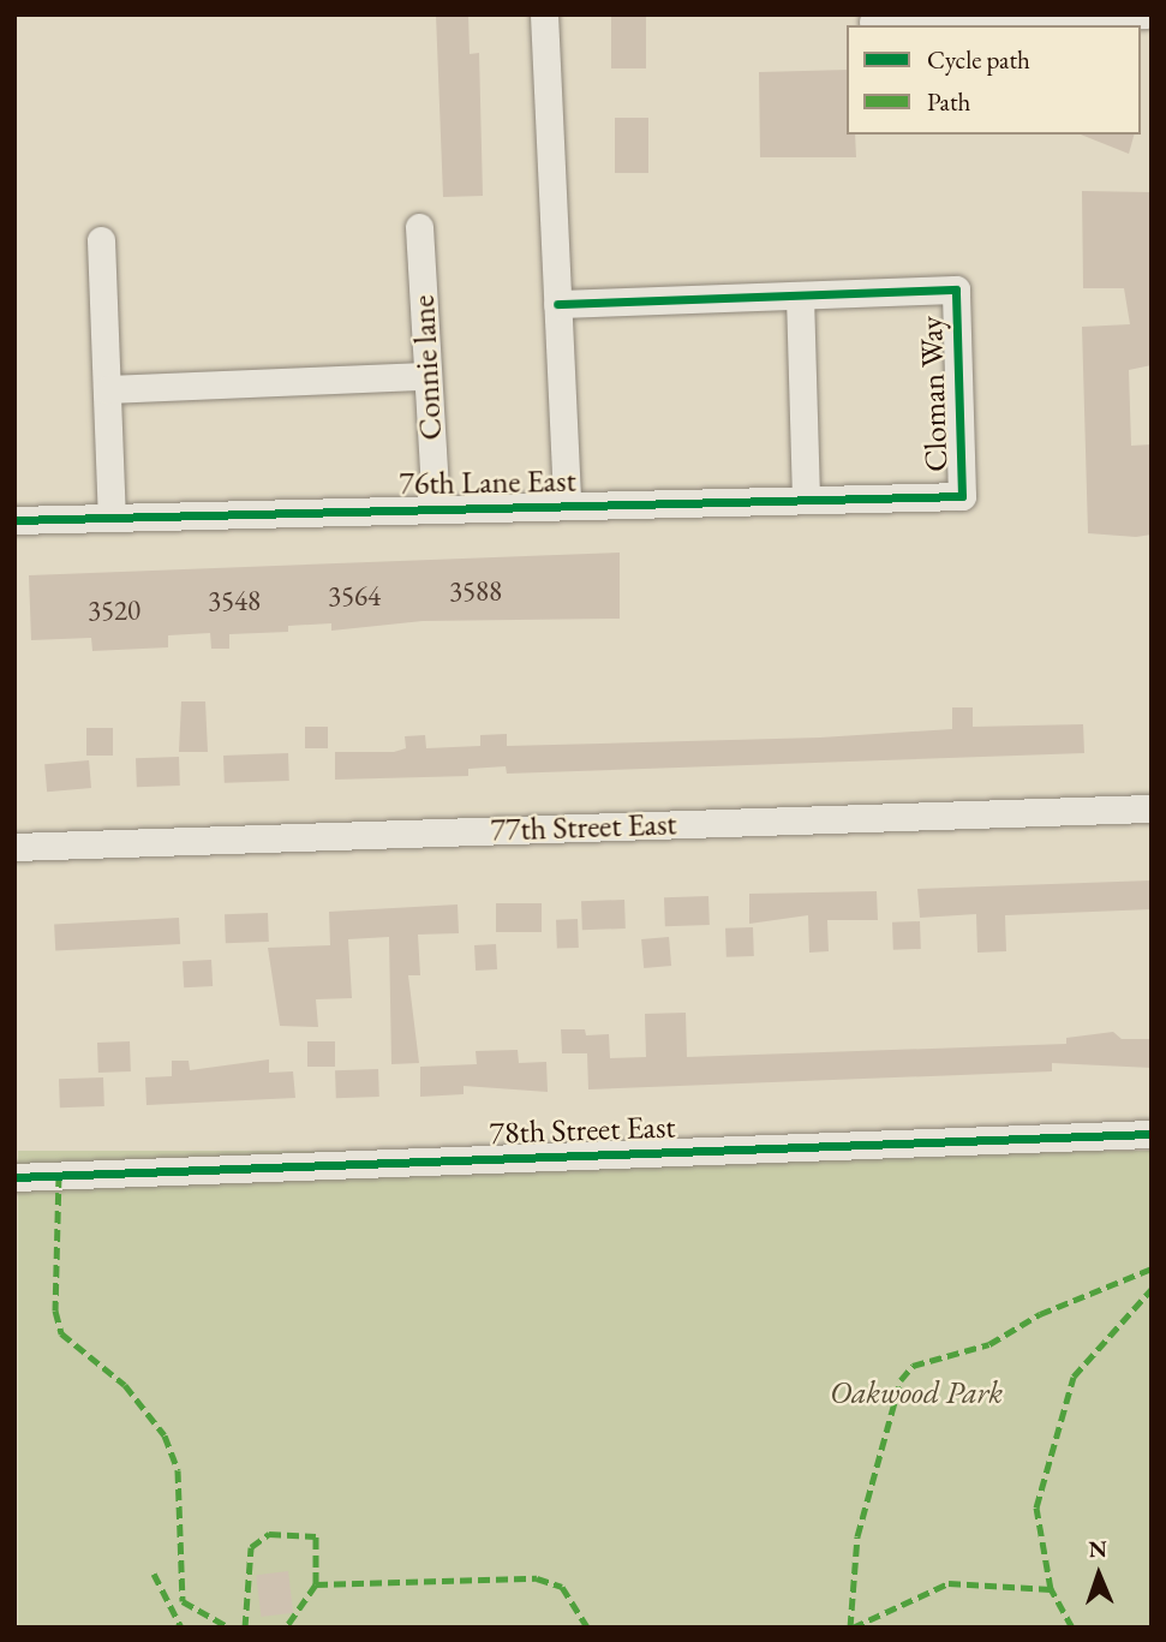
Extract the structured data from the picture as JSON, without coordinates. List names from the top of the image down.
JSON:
{
  "streets": {
    "street": [
      "Connie lane",
      "Cloman Way",
      "76th Lane East",
      "77th Street East",
      "78th Street East"
    ]
  },
  "crossings": [
    ["Connie lane", "76th Lane East"],
    ["Cloman Way", "76th Lane East"]
  ],
  "parks": ["Oakwood Park"],
  "house_numbers": [
    "3588",
    "3564",
    "3548",
    "3520"
  ],
  "legend": ["Cycle path", "Path"],
  "north": "top"
}
